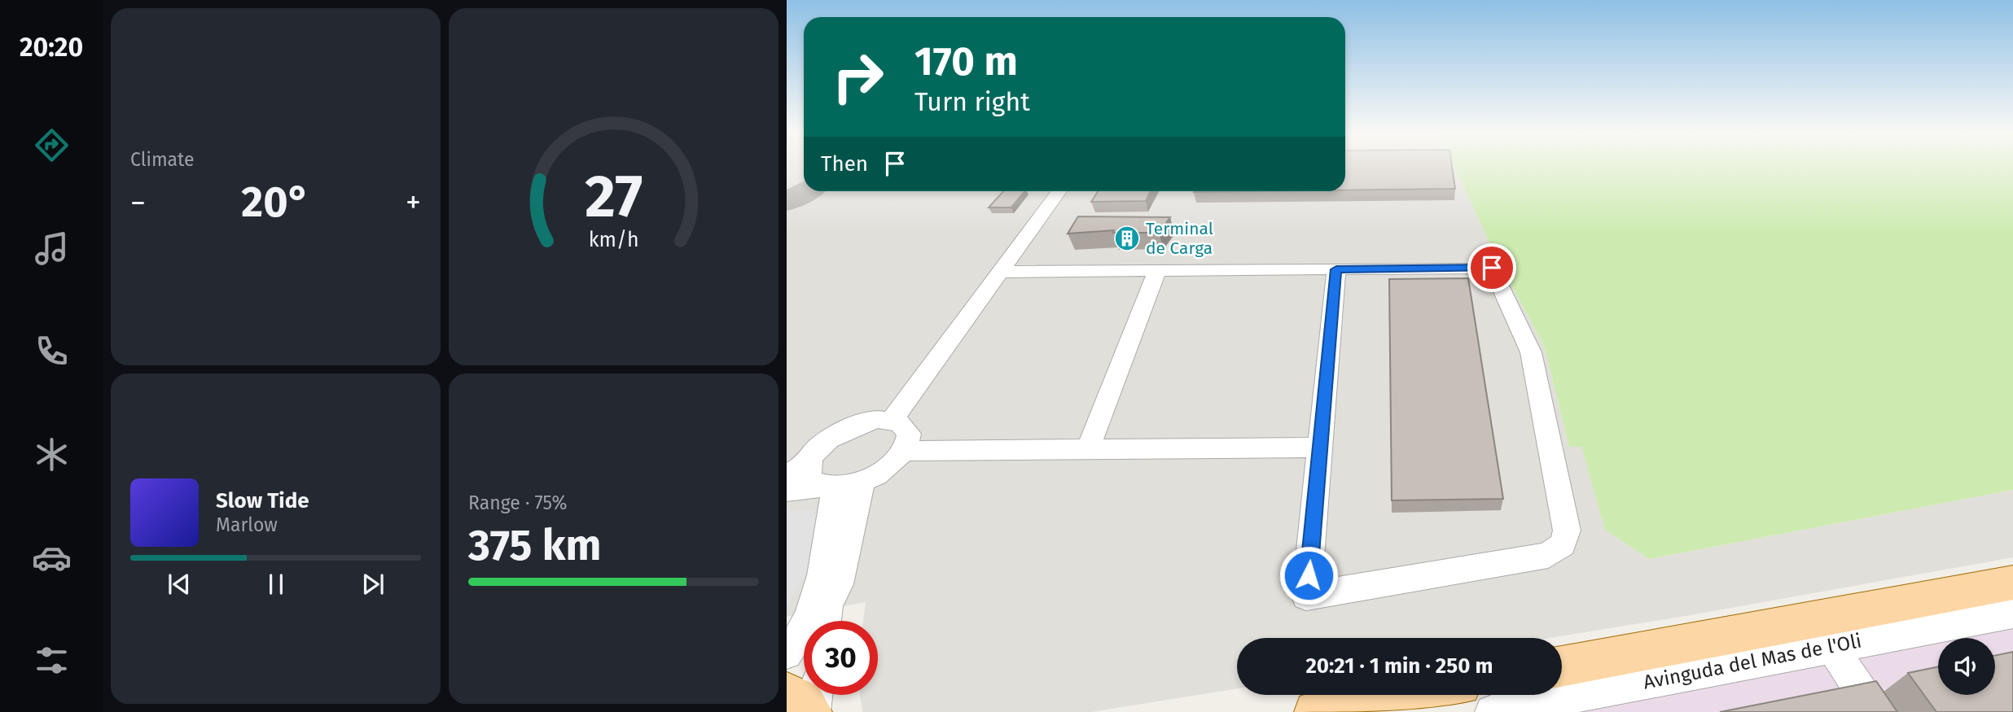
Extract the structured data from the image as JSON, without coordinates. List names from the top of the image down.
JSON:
{
  "streets": {
    "street": ["Avinguda del Mas de l'Oli"]
  },
  "places": {
    "building": ["Terminal de Carga"]
  },
  "page": {
    "tabs": "20:20",
    "tile": [
      "Climate",
      ["Range · 75%", "375 km"]
    ],
    "turn": ["170 m", "Turn right"],
    "then": "Then",
    "heat": ["−", "20°", "+"],
    "song": ["Slow Tide", "Marlow"],
    "limit": "30",
    "trip": "20:21 · 1 min · 250 m",
    "gauge": ["27", "km/h"]
  }
}
